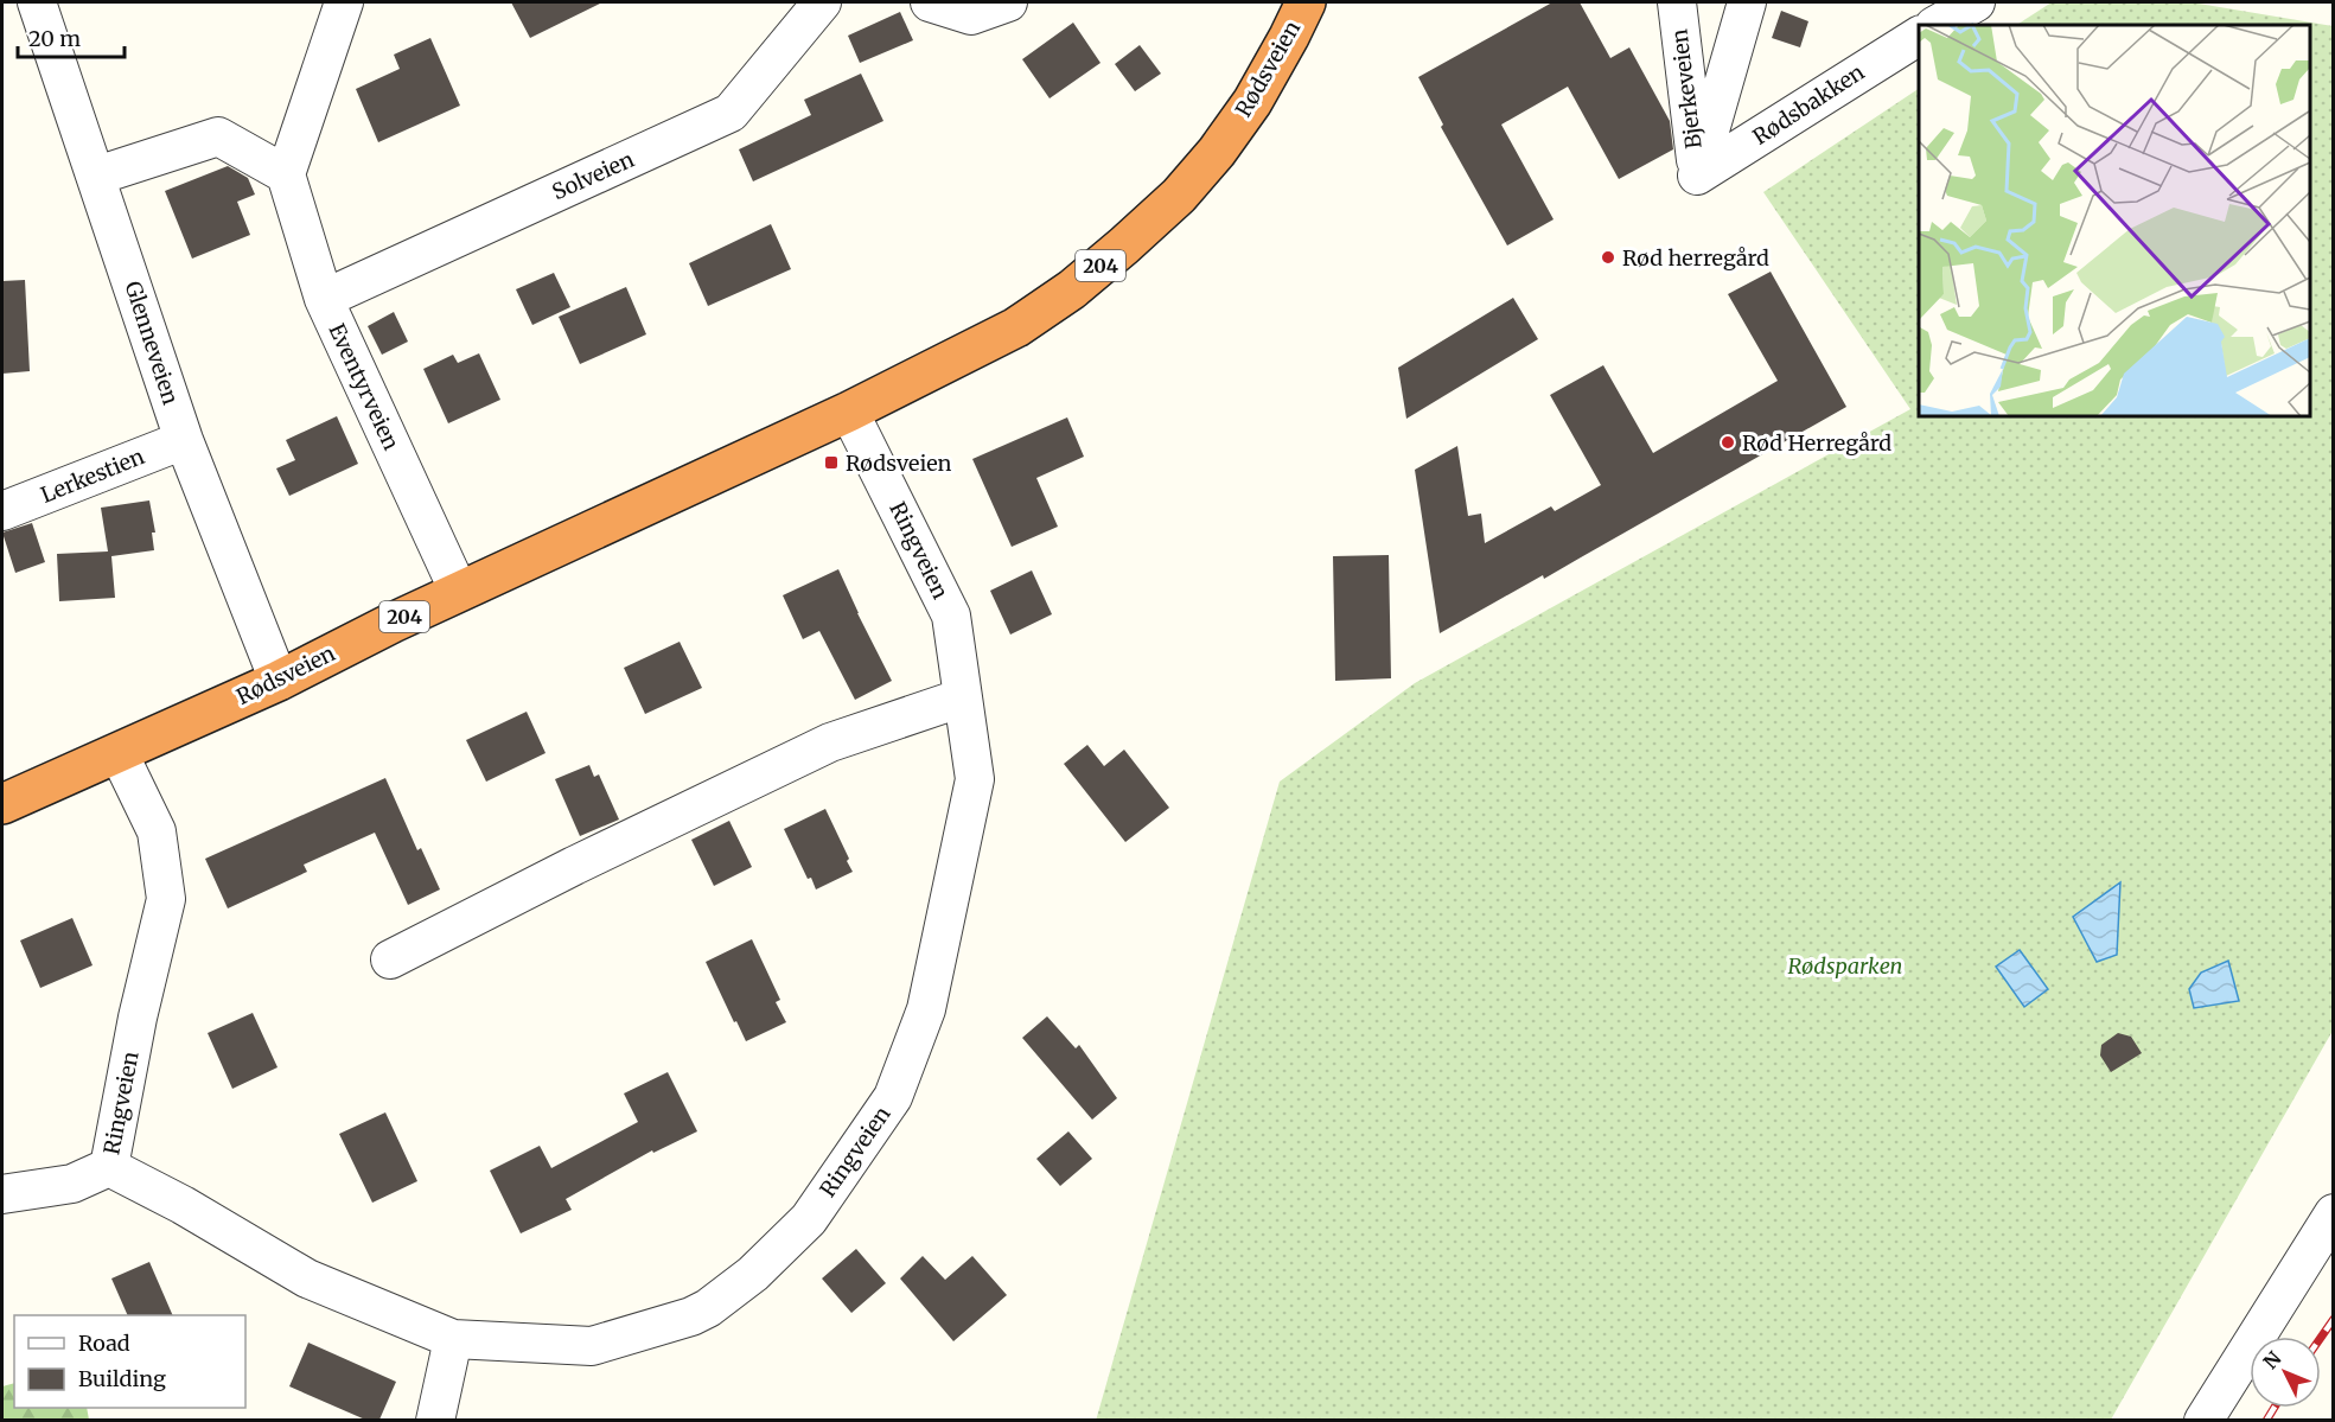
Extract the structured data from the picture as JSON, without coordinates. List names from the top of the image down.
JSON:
{
  "streets": {
    "highway": ["Rødsveien", "204"],
    "street": [
      "Bjerkeveien",
      "Rødsbakken",
      "Solveien",
      "Glenneveien",
      "Eventyrveien",
      "Lerkestien",
      "Ringveien"
    ]
  },
  "crossings": [
    ["Rødsveien", "Glenneveien"],
    ["Rødsveien", "Eventyrveien"],
    ["Rødsveien", "Ringveien"],
    ["Bjerkeveien", "Rødsbakken"],
    ["Solveien", "Eventyrveien"],
    ["Glenneveien", "Lerkestien"]
  ],
  "parks": ["Rødsparken"],
  "places": {
    "other": ["Rød herregård", "Rød Herregård"],
    "transit": ["Rødsveien"]
  },
  "legend": ["Road", "Building"],
  "scale_bar": "20 m",
  "north": "top left"
}
